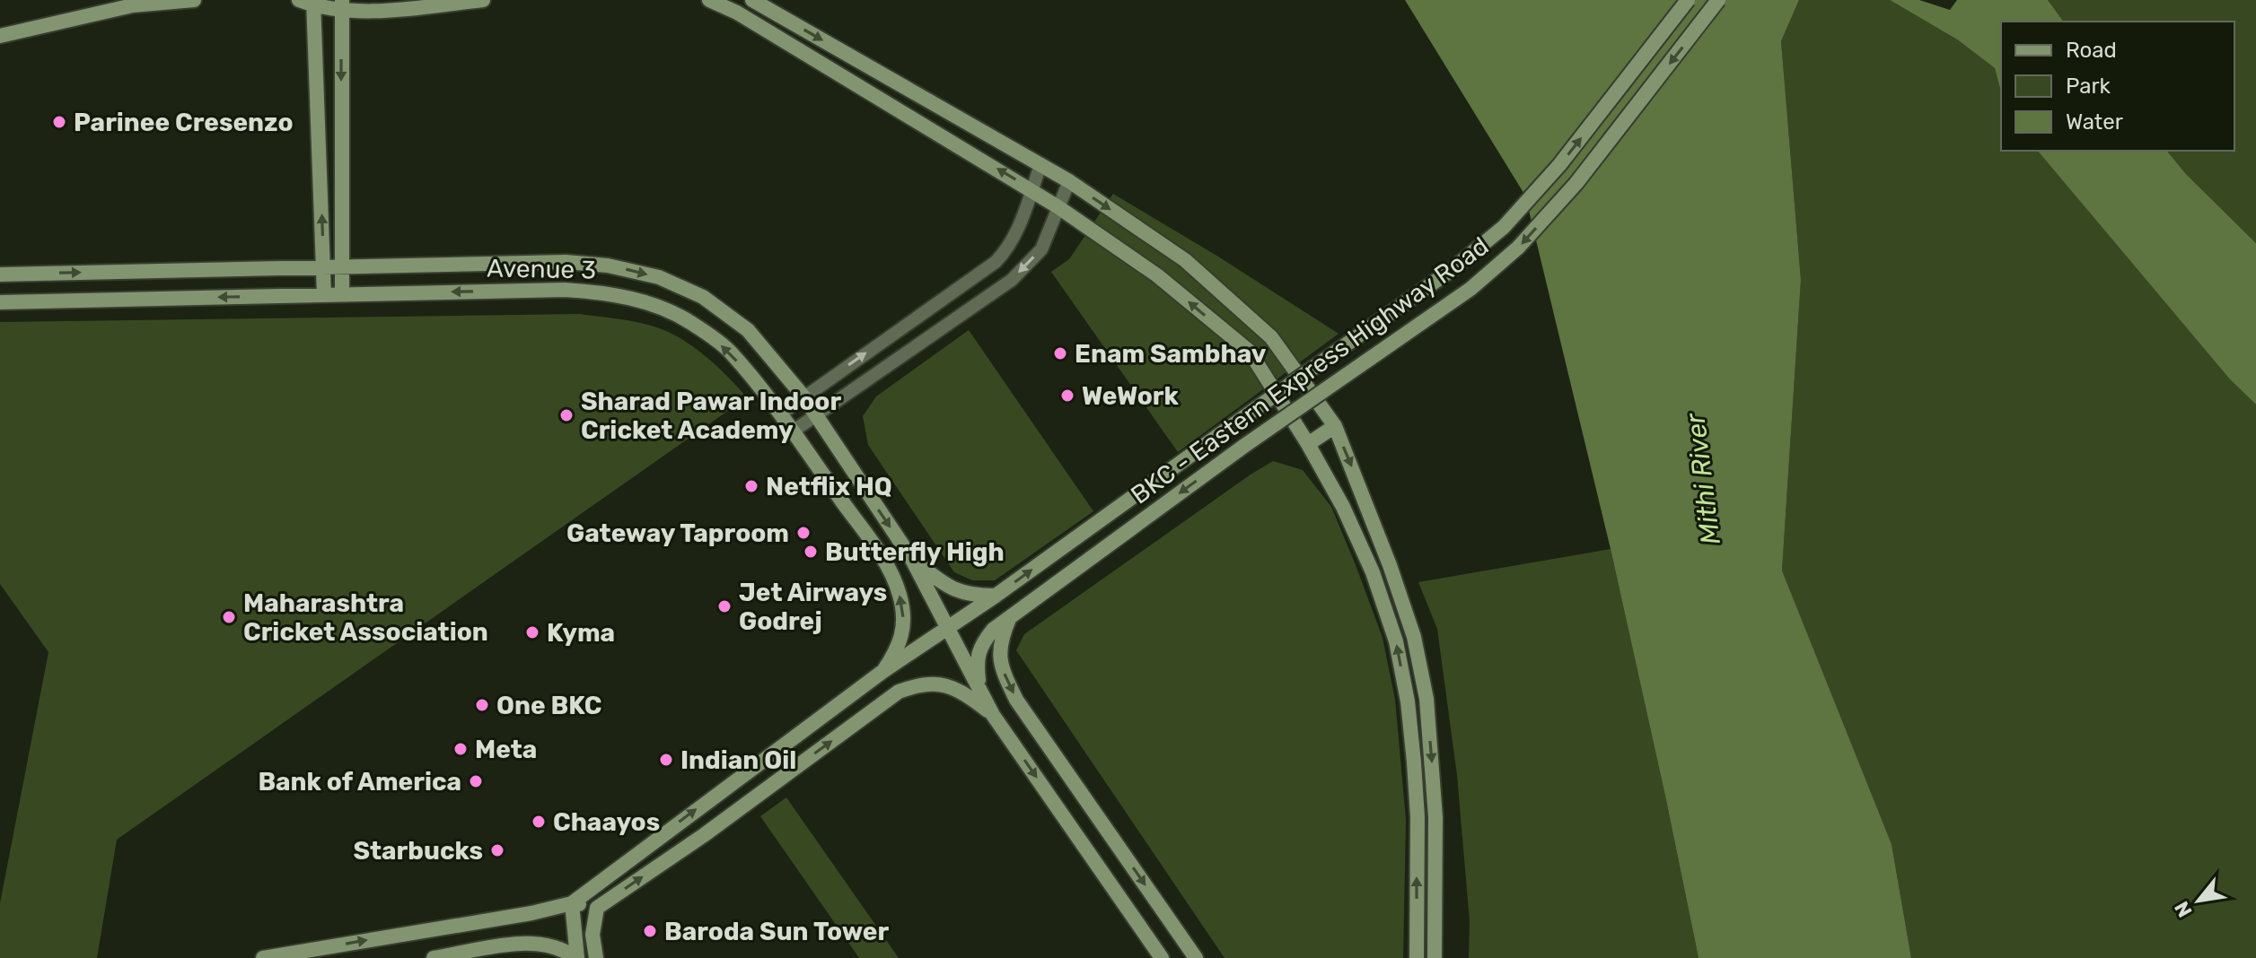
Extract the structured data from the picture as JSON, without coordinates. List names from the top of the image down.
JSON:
{
  "streets": {
    "street": ["Avenue 3", "BKC - Eastern Express Highway Road"]
  },
  "crossings": [
    ["Avenue 3", "BKC - Eastern Express Highway Road"]
  ],
  "water": ["Mithi River"],
  "places": [
    "Parinee Cresenzo",
    "Enam Sambhav",
    "WeWork",
    "Sharad Pawar Indoor Cricket Academy",
    "Netflix HQ",
    "Gateway Taproom",
    "Butterfly High",
    "Jet Airways Godrej",
    "Maharashtra Cricket Association",
    "Kyma",
    "One BKC",
    "Meta",
    "Indian Oil",
    "Bank of America",
    "Chaayos",
    "Starbucks",
    "Baroda Sun Tower"
  ],
  "legend": ["Road", "Park", "Water"],
  "north": "bottom left"
}
